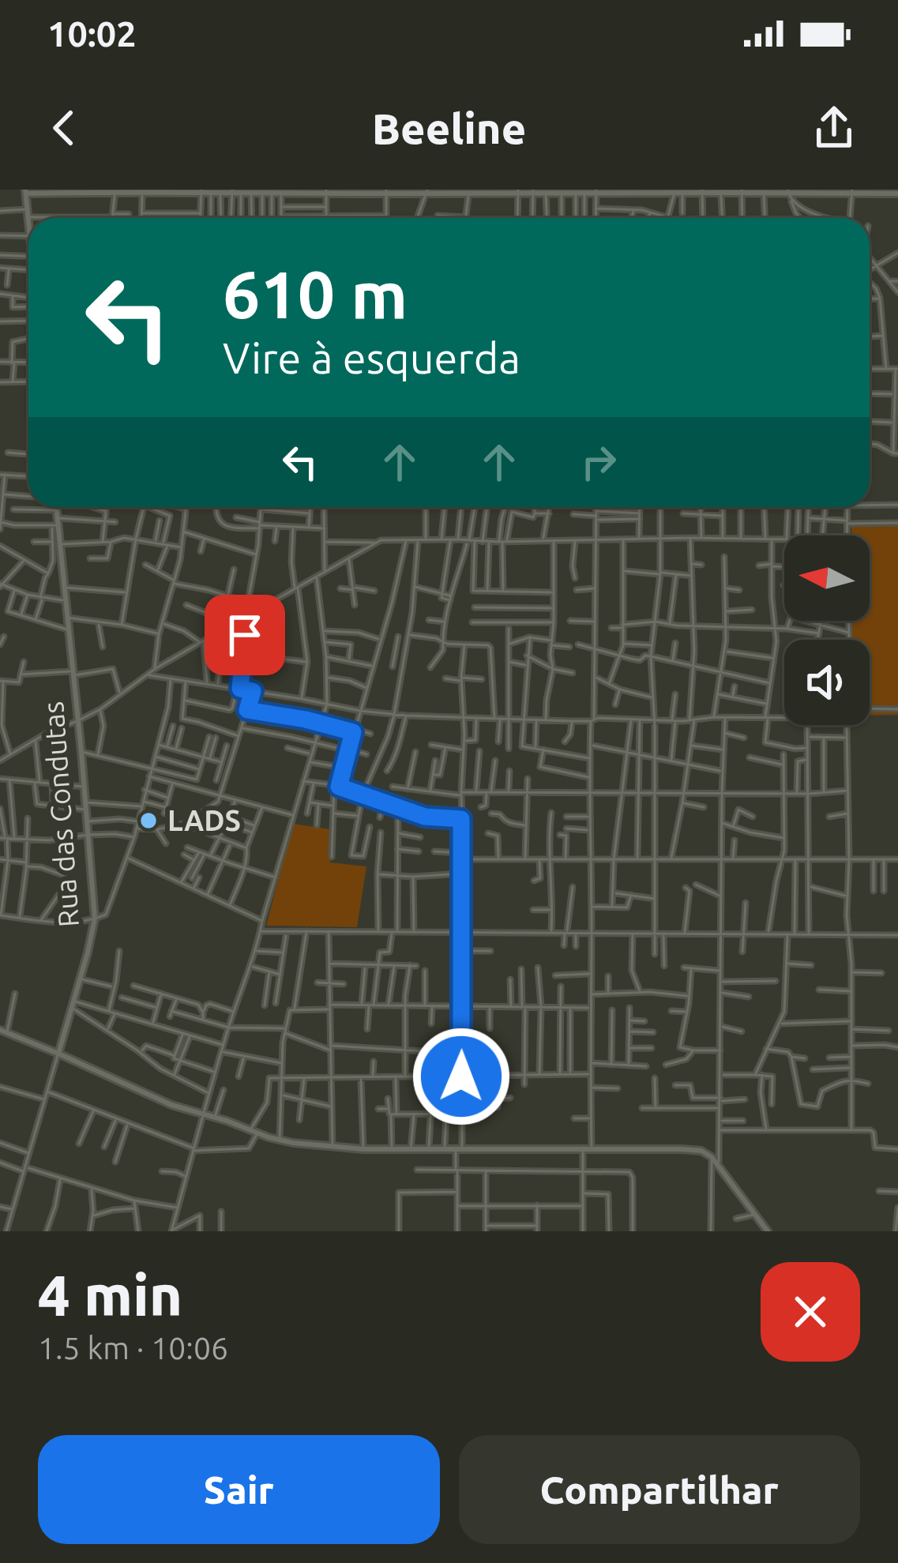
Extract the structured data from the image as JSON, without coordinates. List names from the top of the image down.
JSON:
{
  "streets": {
    "street": ["Rua das Condutas"]
  },
  "places": ["LADS"],
  "north": "left",
  "page": {
    "status": "10:02",
    "header": "Beeline",
    "turn": ["610 m", "Vire à esquerda"],
    "heading": ["4 min", "1.5 km · 10:06"],
    "buttons": ["Sair", "Compartilhar"]
  }
}
